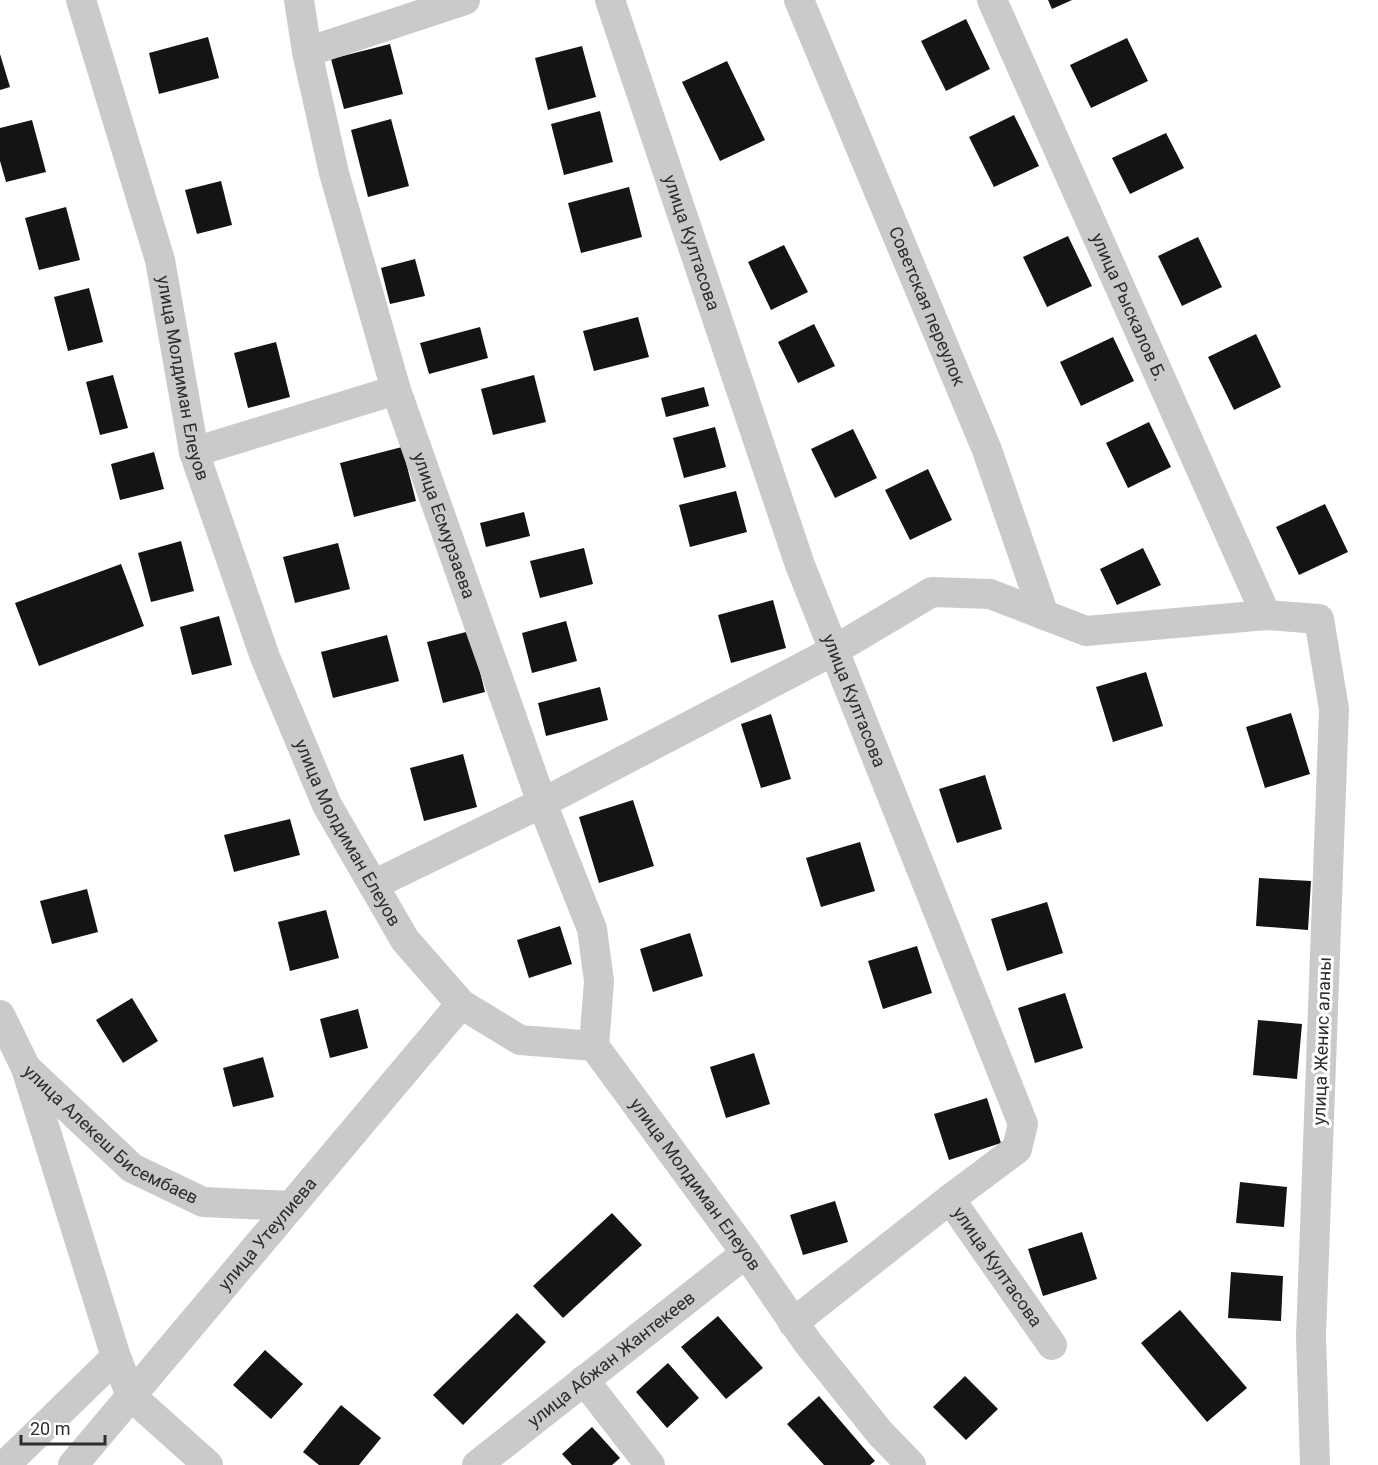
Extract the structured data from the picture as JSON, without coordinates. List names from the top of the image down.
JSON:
{
  "streets": {
    "street": [
      "улица Култасова",
      "Советская переулок",
      "улица Рыскалов Б.",
      "улица Молдиман Елеуов",
      "улица Есмурзаева",
      "улица Женис аланы",
      "улица Алекеш Бисембаев",
      "улица Утеулиева",
      "улица Абжан Жантекеев"
    ]
  },
  "crossings": [
    ["улица Рыскалов Б.", "улица Женис аланы"],
    ["улица Молдиман Елеуов", "улица Есмурзаева"],
    ["улица Молдиман Елеуов", "улица Утеулиева"],
    ["улица Молдиман Елеуов", "улица Абжан Жантекеев"],
    ["улица Алекеш Бисембаев", "улица Утеулиева"]
  ],
  "scale_bar": "20 m"
}
